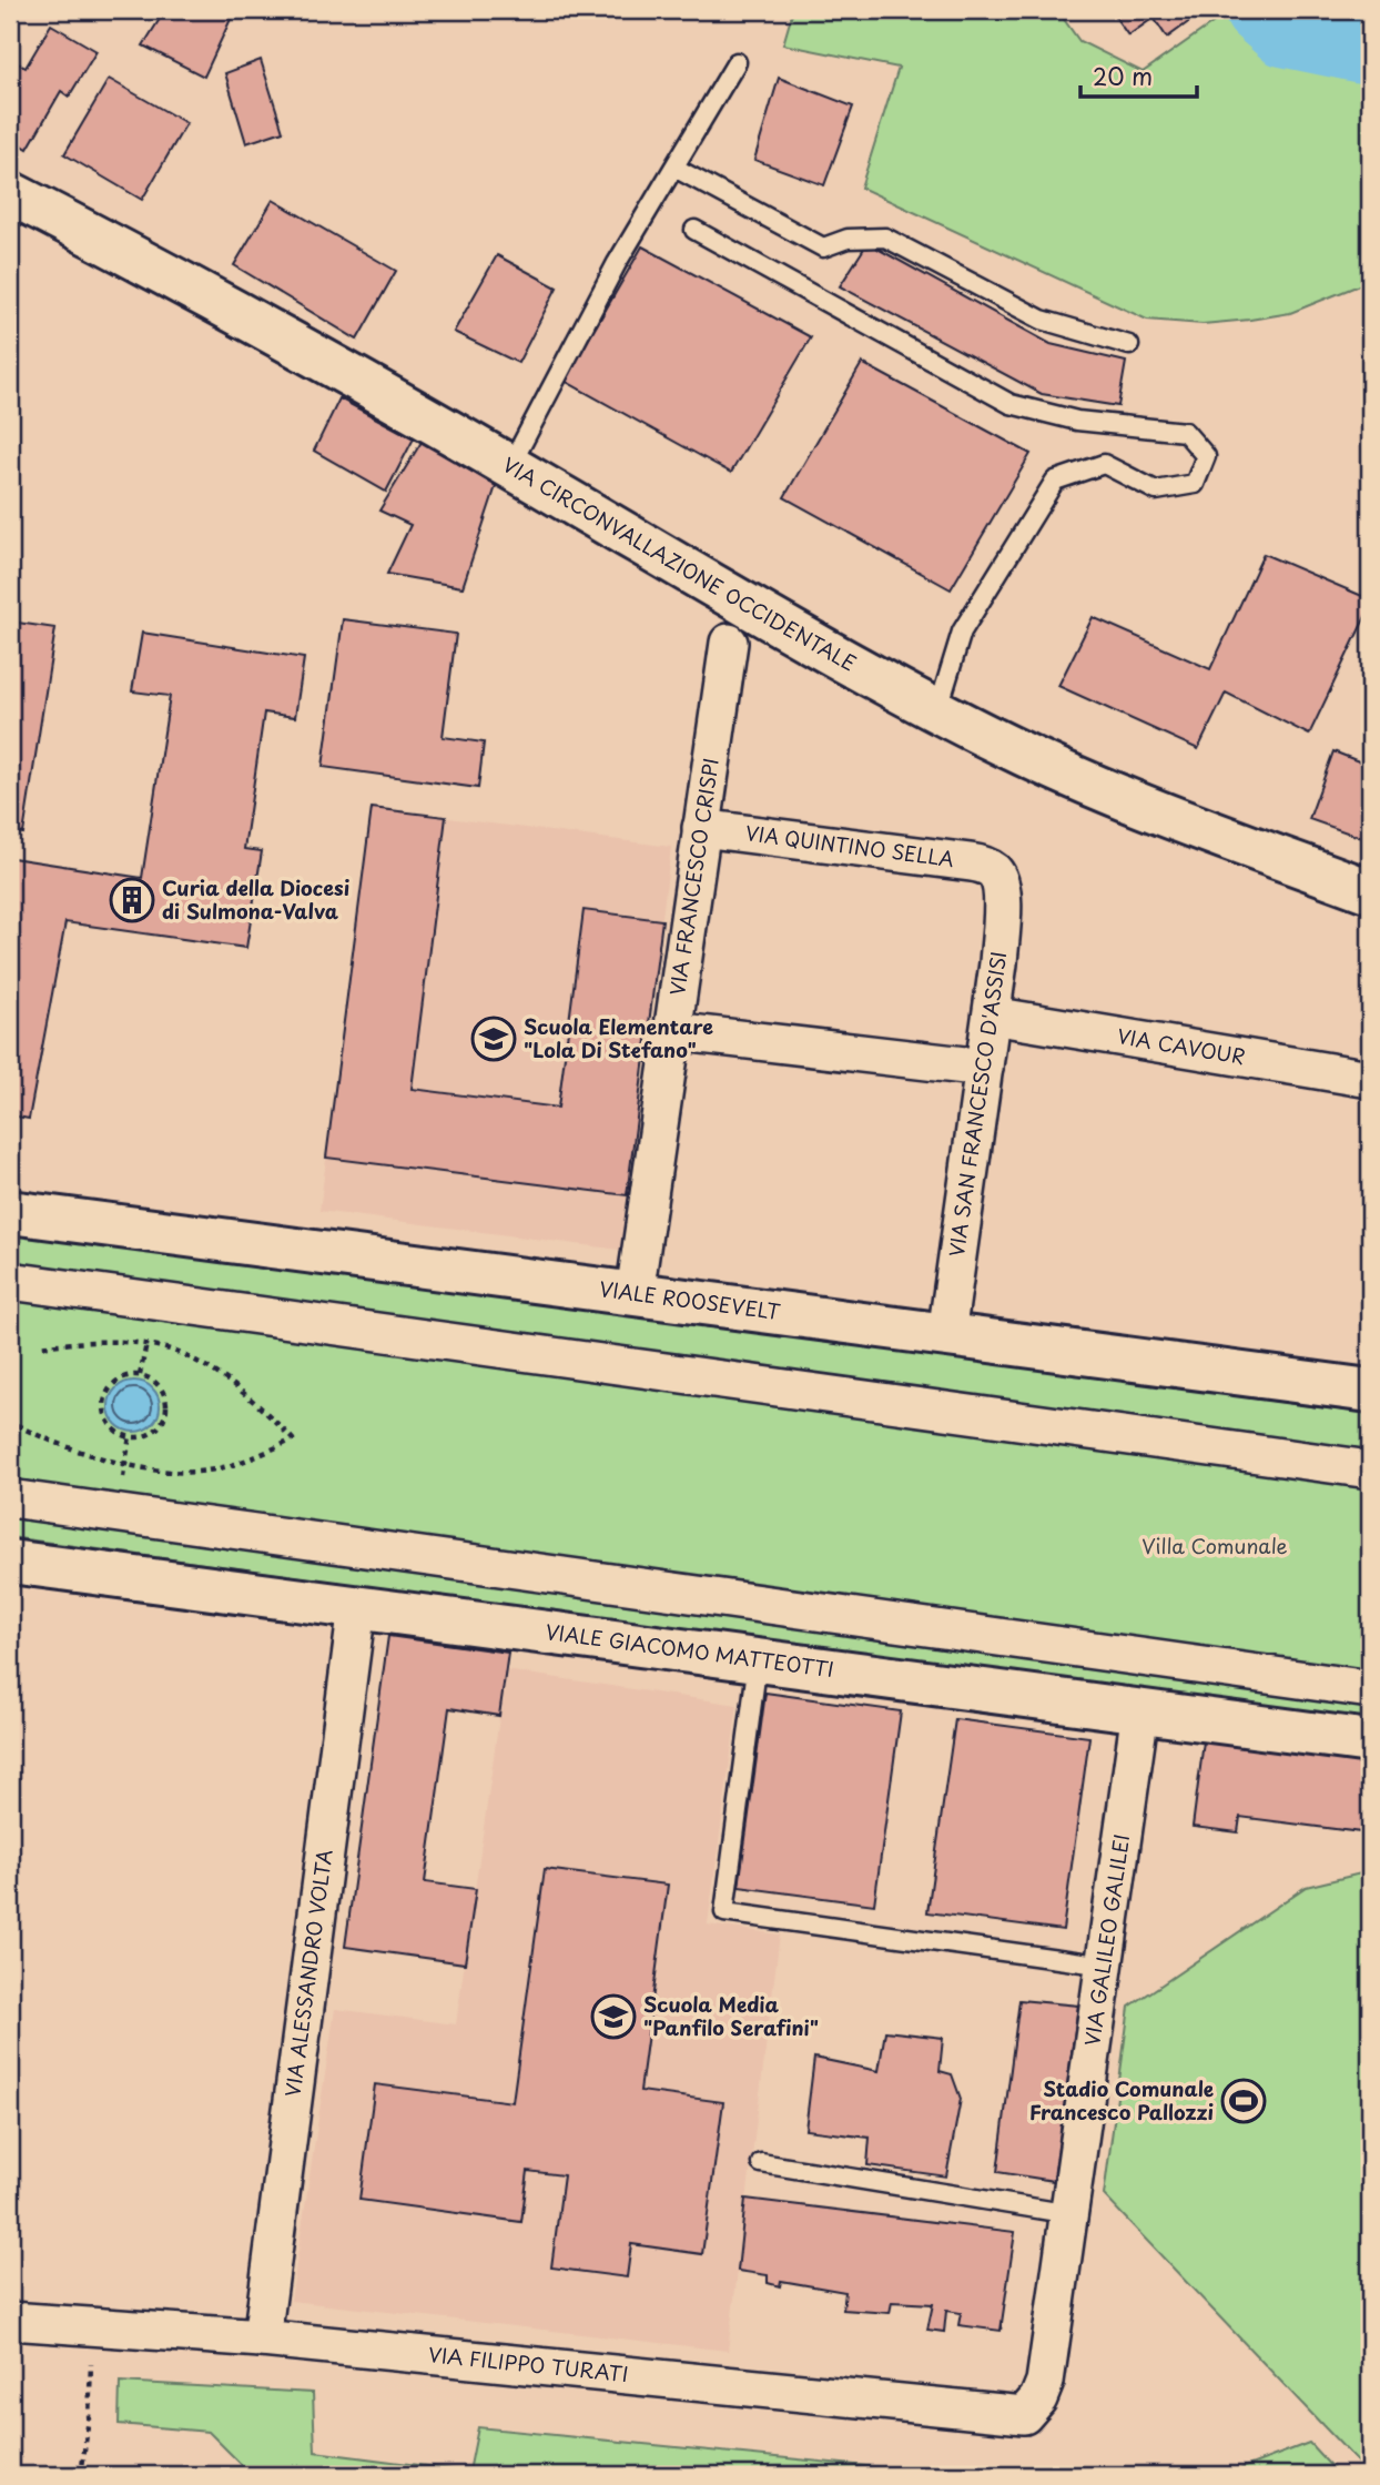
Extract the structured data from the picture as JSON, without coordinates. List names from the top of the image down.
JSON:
{
  "streets": {
    "street": [
      "VIA CIRCONVALLAZIONE OCCIDENTALE",
      "VIA QUINTINO SELLA",
      "VIA FRANCESCO CRISPI",
      "VIA CAVOUR",
      "VIA SAN FRANCESCO D'ASSISI",
      "VIALE ROOSEVELT",
      "VIALE GIACOMO MATTEOTTI",
      "VIA GALILEO GALILEI",
      "VIA ALESSANDRO VOLTA",
      "VIA FILIPPO TURATI"
    ]
  },
  "crossings": [
    ["VIA QUINTINO SELLA", "VIA FRANCESCO CRISPI"],
    ["VIA QUINTINO SELLA", "VIA SAN FRANCESCO D'ASSISI"],
    ["VIA FRANCESCO CRISPI", "VIALE ROOSEVELT"],
    ["VIA CAVOUR", "VIA SAN FRANCESCO D'ASSISI"],
    ["VIA SAN FRANCESCO D'ASSISI", "VIALE ROOSEVELT"],
    ["VIALE GIACOMO MATTEOTTI", "VIA GALILEO GALILEI"],
    ["VIALE GIACOMO MATTEOTTI", "VIA ALESSANDRO VOLTA"],
    ["VIA GALILEO GALILEI", "VIA FILIPPO TURATI"],
    ["VIA ALESSANDRO VOLTA", "VIA FILIPPO TURATI"]
  ],
  "parks": ["Villa Comunale"],
  "places": {
    "building": ["Curia della Diocesi di Sulmona-Valva"],
    "school or university": ["Scuola Elementare \"Lola Di Stefano\"", "Scuola Media \"Panfilo Serafini\""],
    "sports": ["Stadio Comunale Francesco Pallozzi"]
  },
  "scale_bar": "20 m"
}
